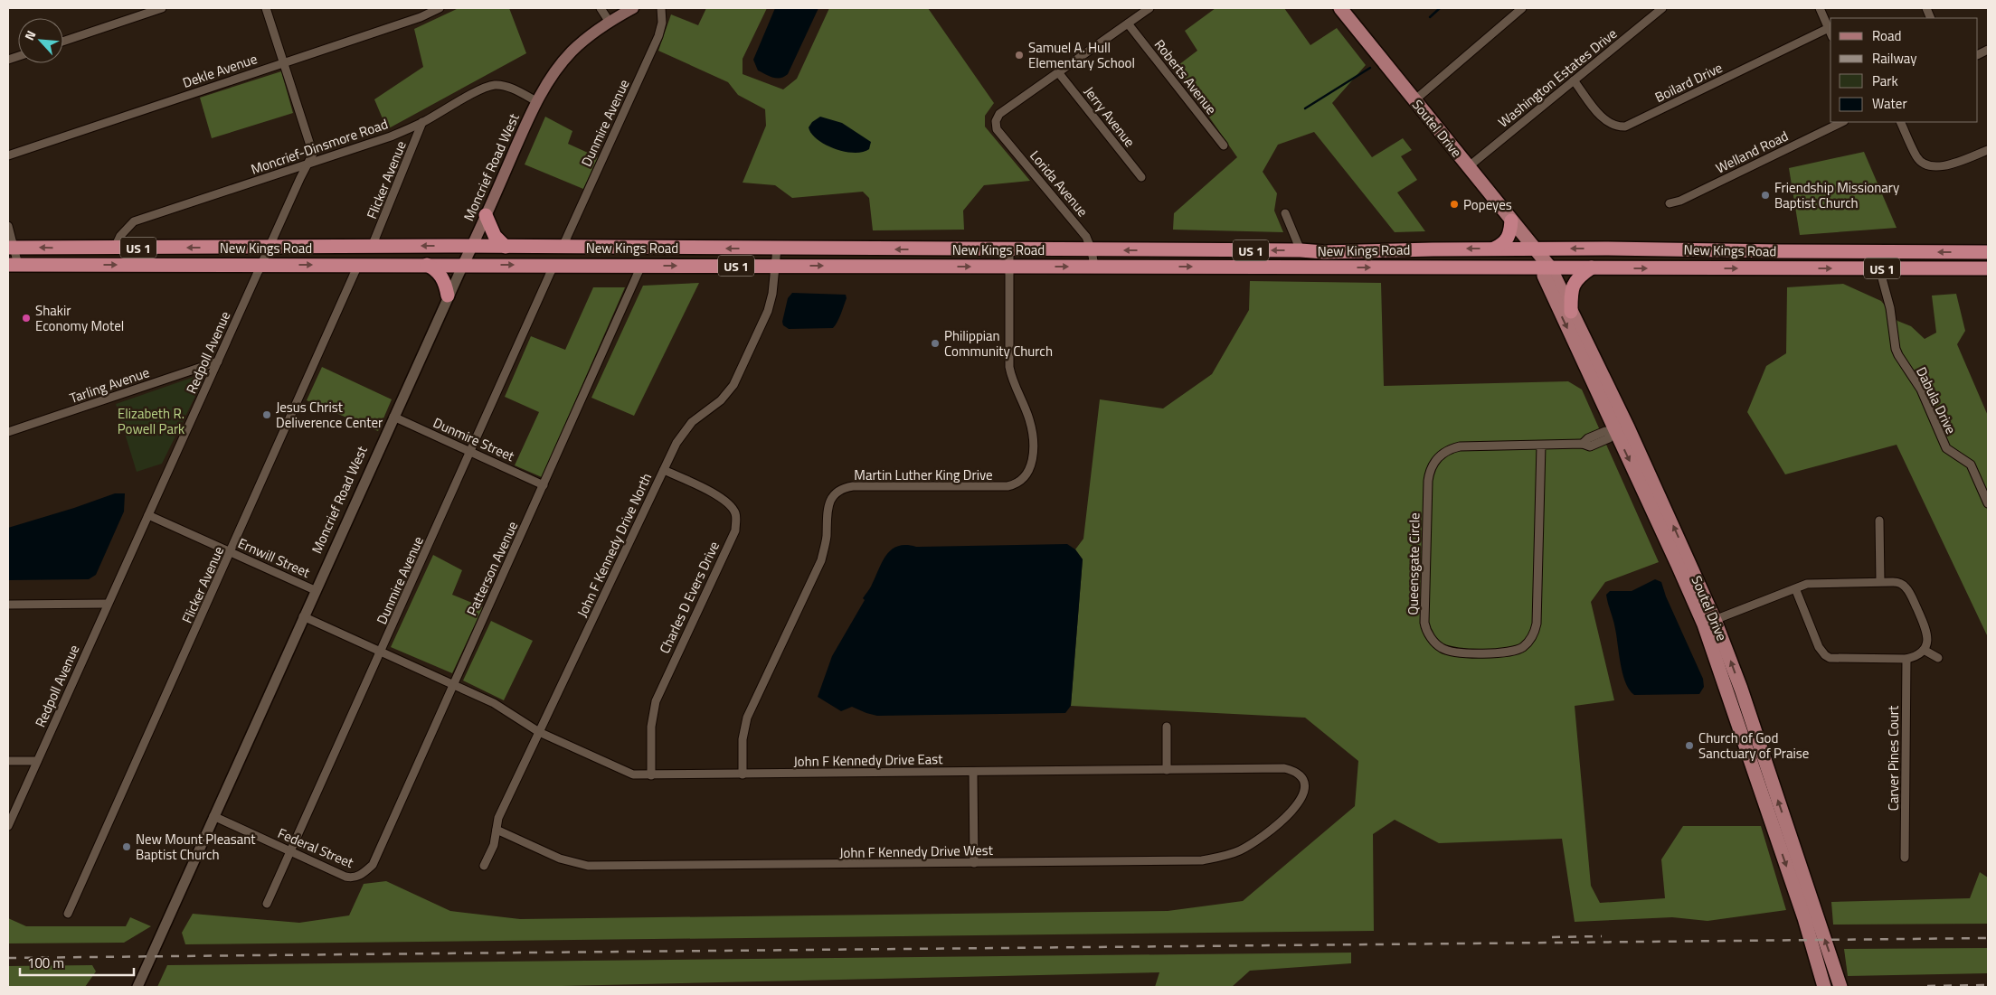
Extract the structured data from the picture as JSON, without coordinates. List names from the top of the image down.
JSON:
{
  "streets": {
    "highway": ["US 1", "New Kings Road"],
    "main road": ["Soutel Drive", "Moncrief Road West"],
    "street": [
      "Dekle Avenue",
      "Roberts Avenue",
      "Washington Estates Drive",
      "Boilard Drive",
      "Jerry Avenue",
      "Dunmire Avenue",
      "Moncrief-Dinsmore Road",
      "Welland Road",
      "Flicker Avenue",
      "Lorida Avenue",
      "Redpoll Avenue",
      "Tarling Avenue",
      "Dabula Drive",
      "Dunmire Street",
      "Martin Luther King Drive",
      "John F Kennedy Drive North",
      "Ernwill Street",
      "Queensgate Circle",
      "Patterson Avenue",
      "Charles D Evers Drive",
      "Carver Pines Court",
      "John F Kennedy Drive East",
      "Federal Street",
      "John F Kennedy Drive West"
    ]
  },
  "crossings": [
    ["Dekle Avenue", "Redpoll Avenue"],
    ["Washington Estates Drive", "Boilard Drive"],
    ["Washington Estates Drive", "Soutel Drive"],
    ["Jerry Avenue", "Lorida Avenue"],
    ["Dunmire Avenue", "New Kings Road"],
    ["Dunmire Avenue", "Dunmire Street"],
    ["Dunmire Avenue", "John F Kennedy Drive East"],
    ["Dunmire Avenue", "Federal Street"],
    ["Soutel Drive", "New Kings Road"],
    ["Soutel Drive", "Queensgate Circle"],
    ["Moncrief-Dinsmore Road", "Moncrief Road West"],
    ["Moncrief-Dinsmore Road", "Flicker Avenue"],
    ["Moncrief-Dinsmore Road", "New Kings Road"],
    ["Moncrief-Dinsmore Road", "Redpoll Avenue"],
    ["Moncrief Road West", "New Kings Road"],
    ["Moncrief Road West", "Dunmire Street"],
    ["Moncrief Road West", "Ernwill Street"],
    ["Moncrief Road West", "John F Kennedy Drive East"],
    ["Moncrief Road West", "Federal Street"],
    ["Flicker Avenue", "New Kings Road"],
    ["Flicker Avenue", "Ernwill Street"],
    ["Lorida Avenue", "New Kings Road"],
    ["New Kings Road", "Redpoll Avenue"],
    ["New Kings Road", "Dabula Drive"],
    ["New Kings Road", "Martin Luther King Drive"],
    ["New Kings Road", "John F Kennedy Drive North"],
    ["New Kings Road", "Patterson Avenue"],
    ["Redpoll Avenue", "Tarling Avenue"],
    ["Redpoll Avenue", "Ernwill Street"],
    ["Dunmire Street", "Patterson Avenue"],
    ["Martin Luther King Drive", "John F Kennedy Drive East"],
    ["John F Kennedy Drive North", "Charles D Evers Drive"],
    ["John F Kennedy Drive North", "John F Kennedy Drive East"],
    ["John F Kennedy Drive North", "John F Kennedy Drive West"],
    ["Patterson Avenue", "John F Kennedy Drive East"],
    ["Patterson Avenue", "Federal Street"],
    ["Charles D Evers Drive", "John F Kennedy Drive East"],
    ["John F Kennedy Drive East", "John F Kennedy Drive West"]
  ],
  "parks": ["Elizabeth R. Powell Park"],
  "places": [
    "Samuel A. Hull Elementary School",
    "Friendship Missionary Baptist Church",
    "Popeyes",
    "Shakir Economy Motel",
    "Philippian Community Church",
    "Jesus Christ Deliverence Center",
    "Church of God Sanctuary of Praise",
    "New Mount Pleasant Baptist Church"
  ],
  "legend": [
    "Road",
    "Railway",
    "Park",
    "Water"
  ],
  "scale_bar": "100 m",
  "north": "top left"
}
